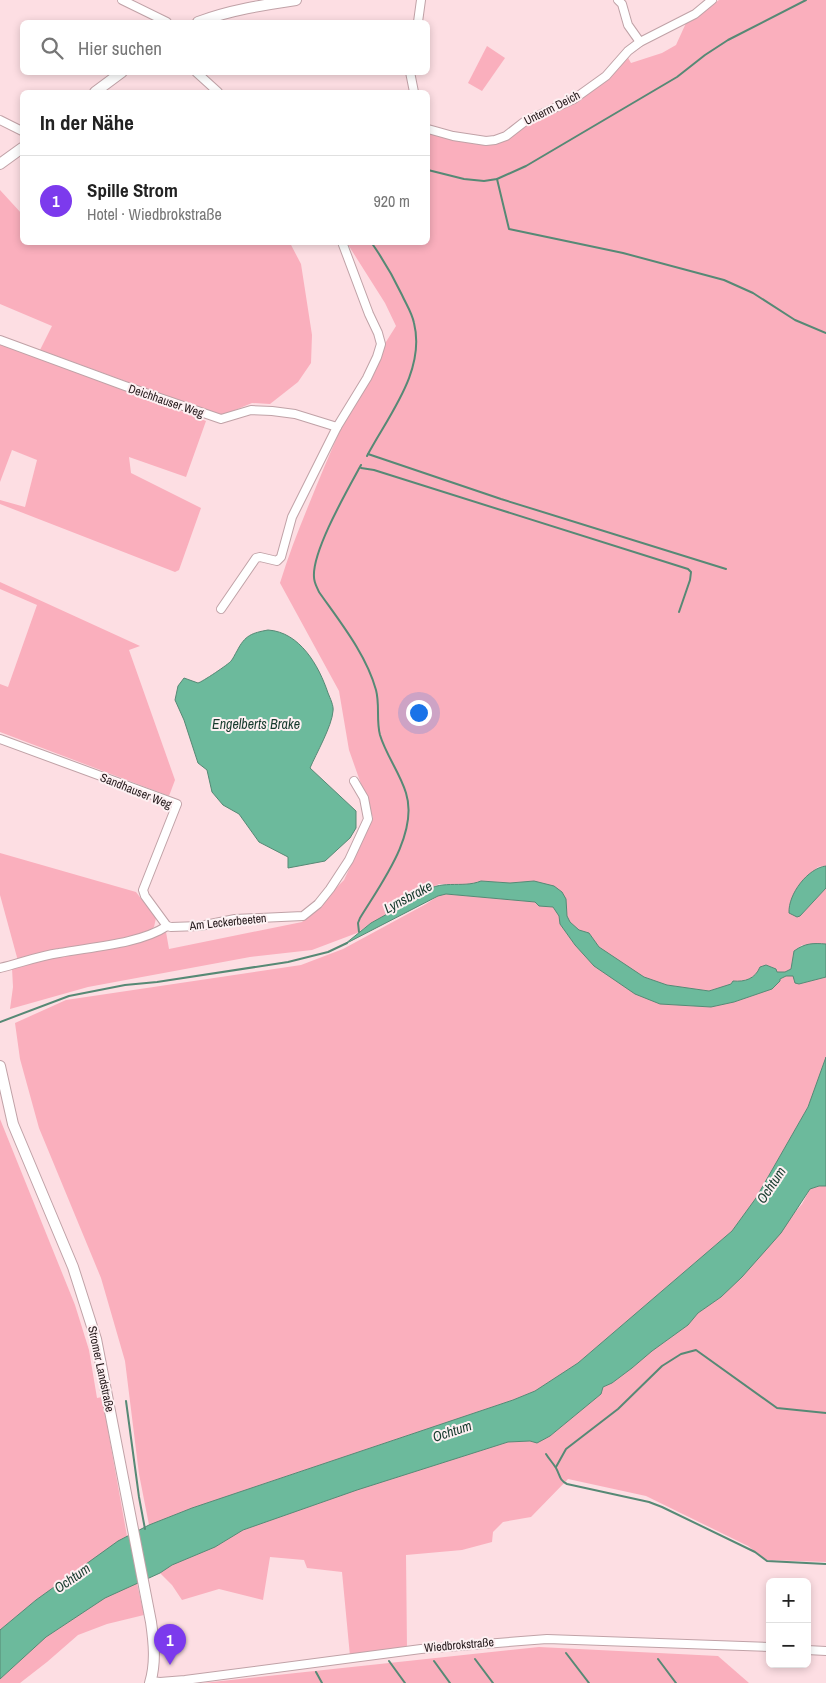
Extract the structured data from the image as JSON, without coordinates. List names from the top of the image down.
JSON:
{
  "streets": {
    "main road": ["Stromer Landstraße"],
    "street": [
      "Unterm Deich",
      "Deichhauser Weg",
      "Sandhauser Weg",
      "Am Leckerbeeten",
      "Wiedbrokstraße"
    ]
  },
  "crossings": [
    ["Sandhauser Weg", "Am Leckerbeeten"],
    ["Stromer Landstraße", "Wiedbrokstraße"]
  ],
  "water": ["Engelberts Brake", "Lynsbrake", "Ochtum"],
  "page": {
    "search": "Hier suchen",
    "heading": "In der Nähe",
    "list": [
      {
        "mark": "1",
        "name": "Spille Strom",
        "note": "Hotel · Wiedbrokstraße",
        "value": "920 m"
      }
    ],
    "map_buttons": ["+", "−"],
    "pins": "1"
  }
}
